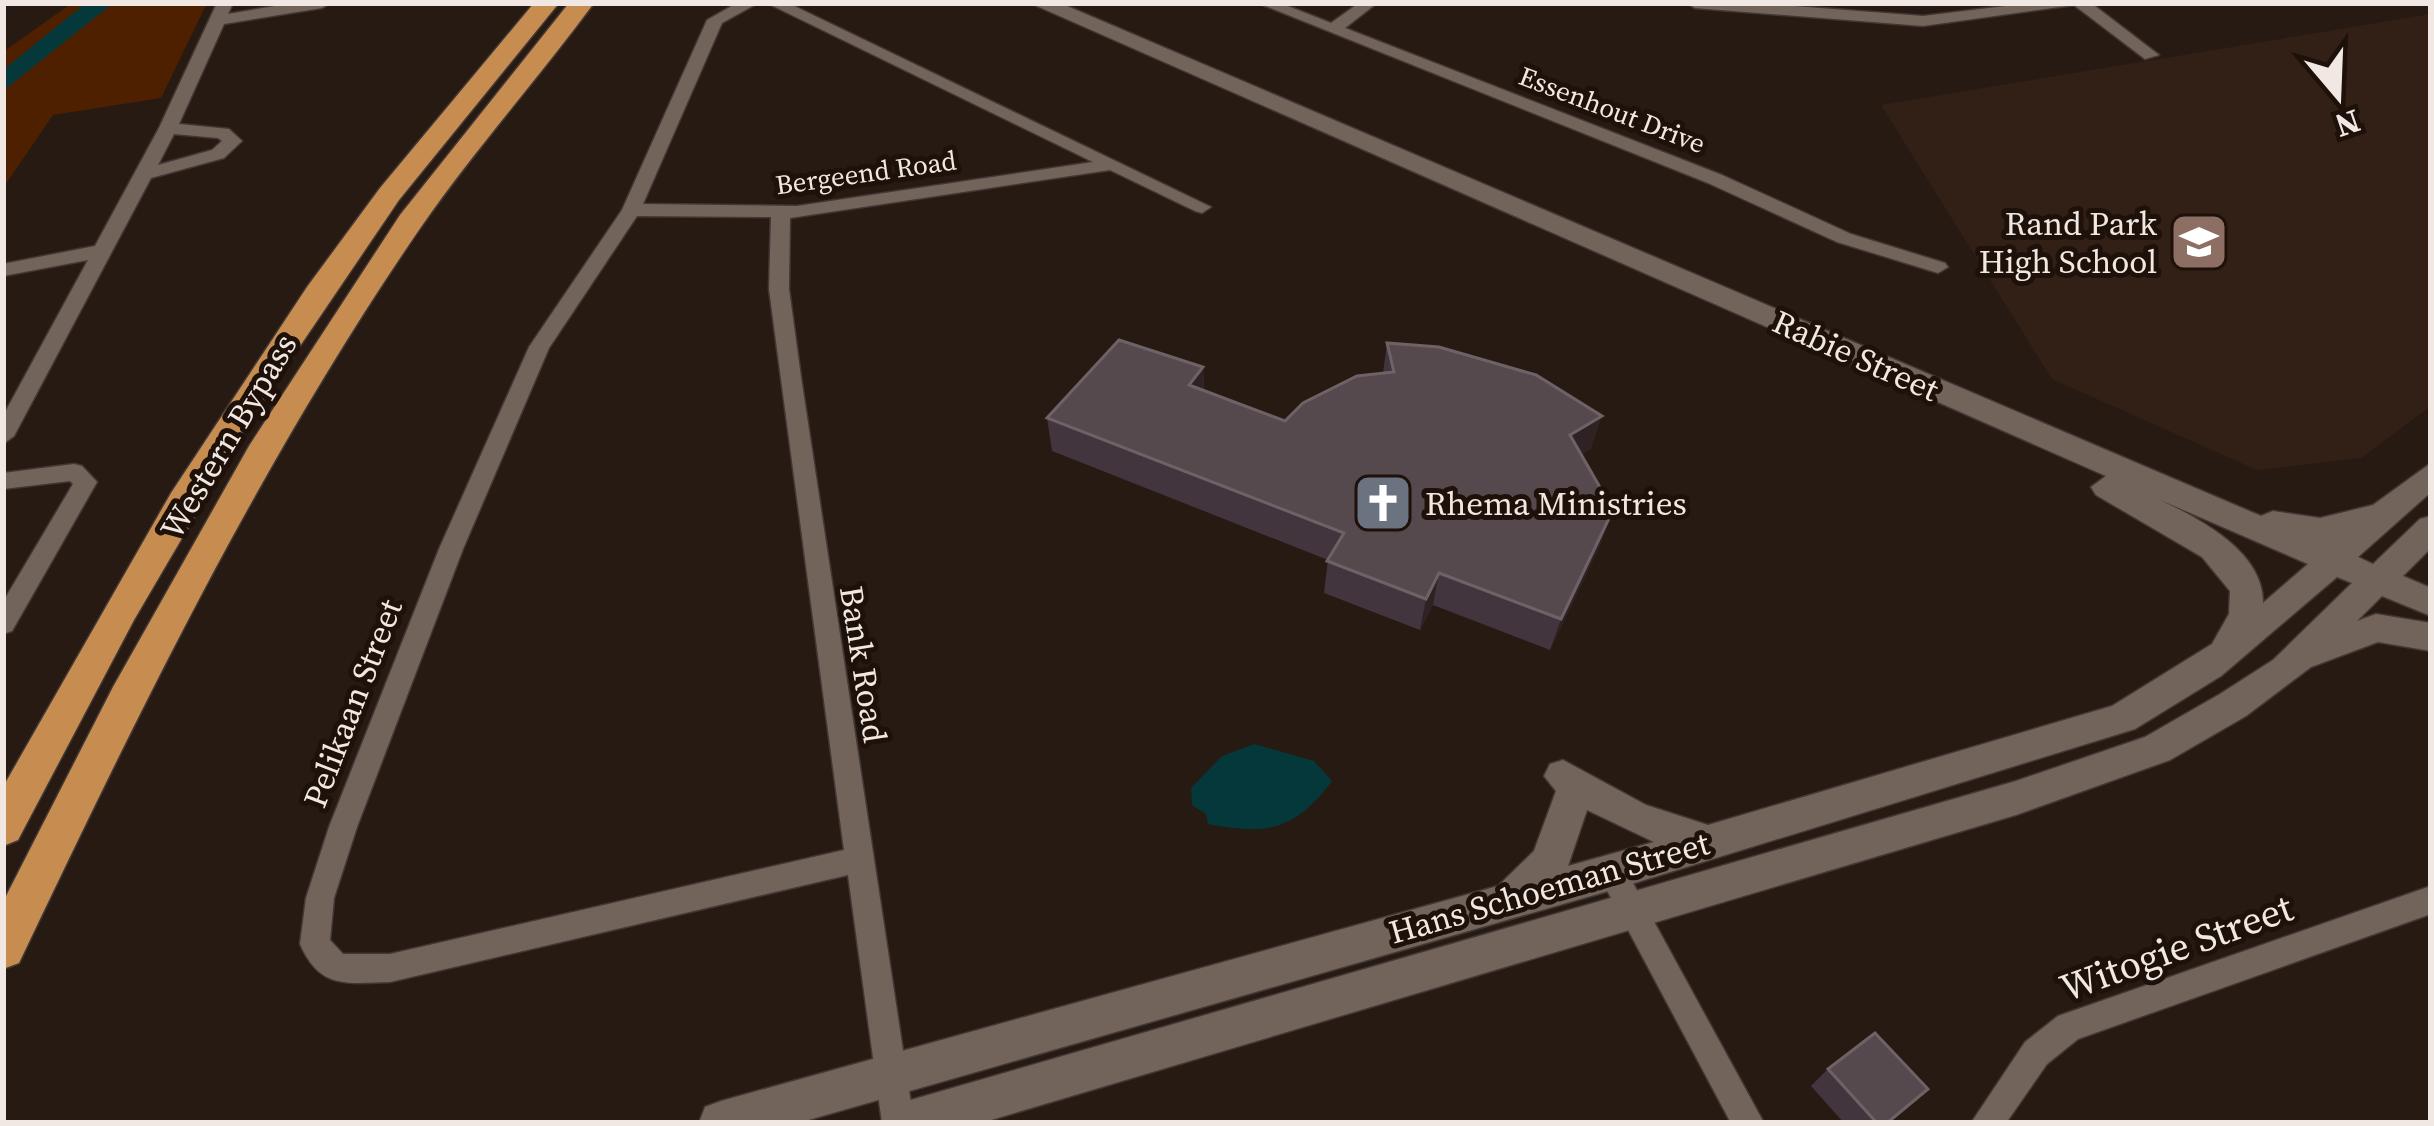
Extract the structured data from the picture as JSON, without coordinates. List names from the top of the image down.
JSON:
{
  "streets": {
    "highway": ["Western Bypass"],
    "main road": ["Rabie Street", "Hans Schoeman Street"],
    "street": [
      "Essenhout Drive",
      "Bergeend Road",
      "Bank Road",
      "Pelikaan Street",
      "Witogie Street"
    ]
  },
  "crossings": [
    ["Bergeend Road", "Bank Road"],
    ["Bergeend Road", "Pelikaan Street"],
    ["Rabie Street", "Hans Schoeman Street"],
    ["Bank Road", "Pelikaan Street"],
    ["Bank Road", "Hans Schoeman Street"]
  ],
  "places": {
    "school or university": ["Rand Park High School"],
    "church": ["Rhema Ministries"]
  },
  "north": "bottom"
}
